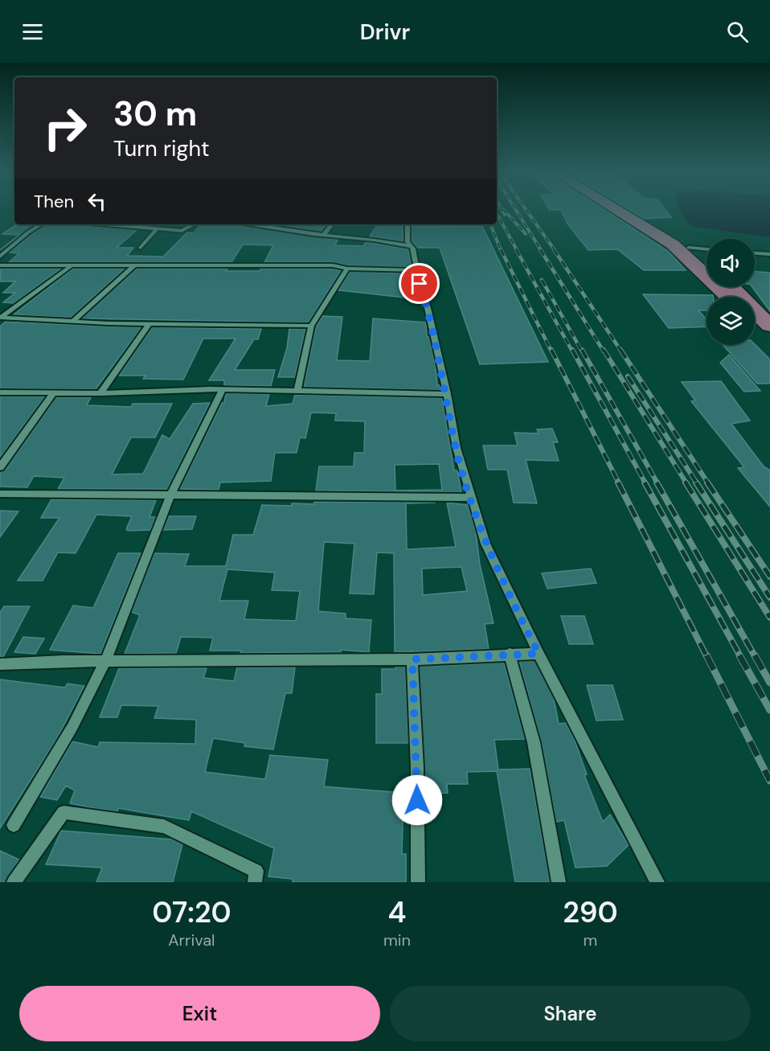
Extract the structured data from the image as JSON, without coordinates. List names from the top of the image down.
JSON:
{
  "page": {
    "header": "Drivr",
    "turn": ["30 m", "Turn right"],
    "then": "Then",
    "eta": [
      "07:20",
      "Arrival",
      "4",
      "min",
      "290",
      "m"
    ],
    "buttons": ["Exit", "Share"]
  }
}
